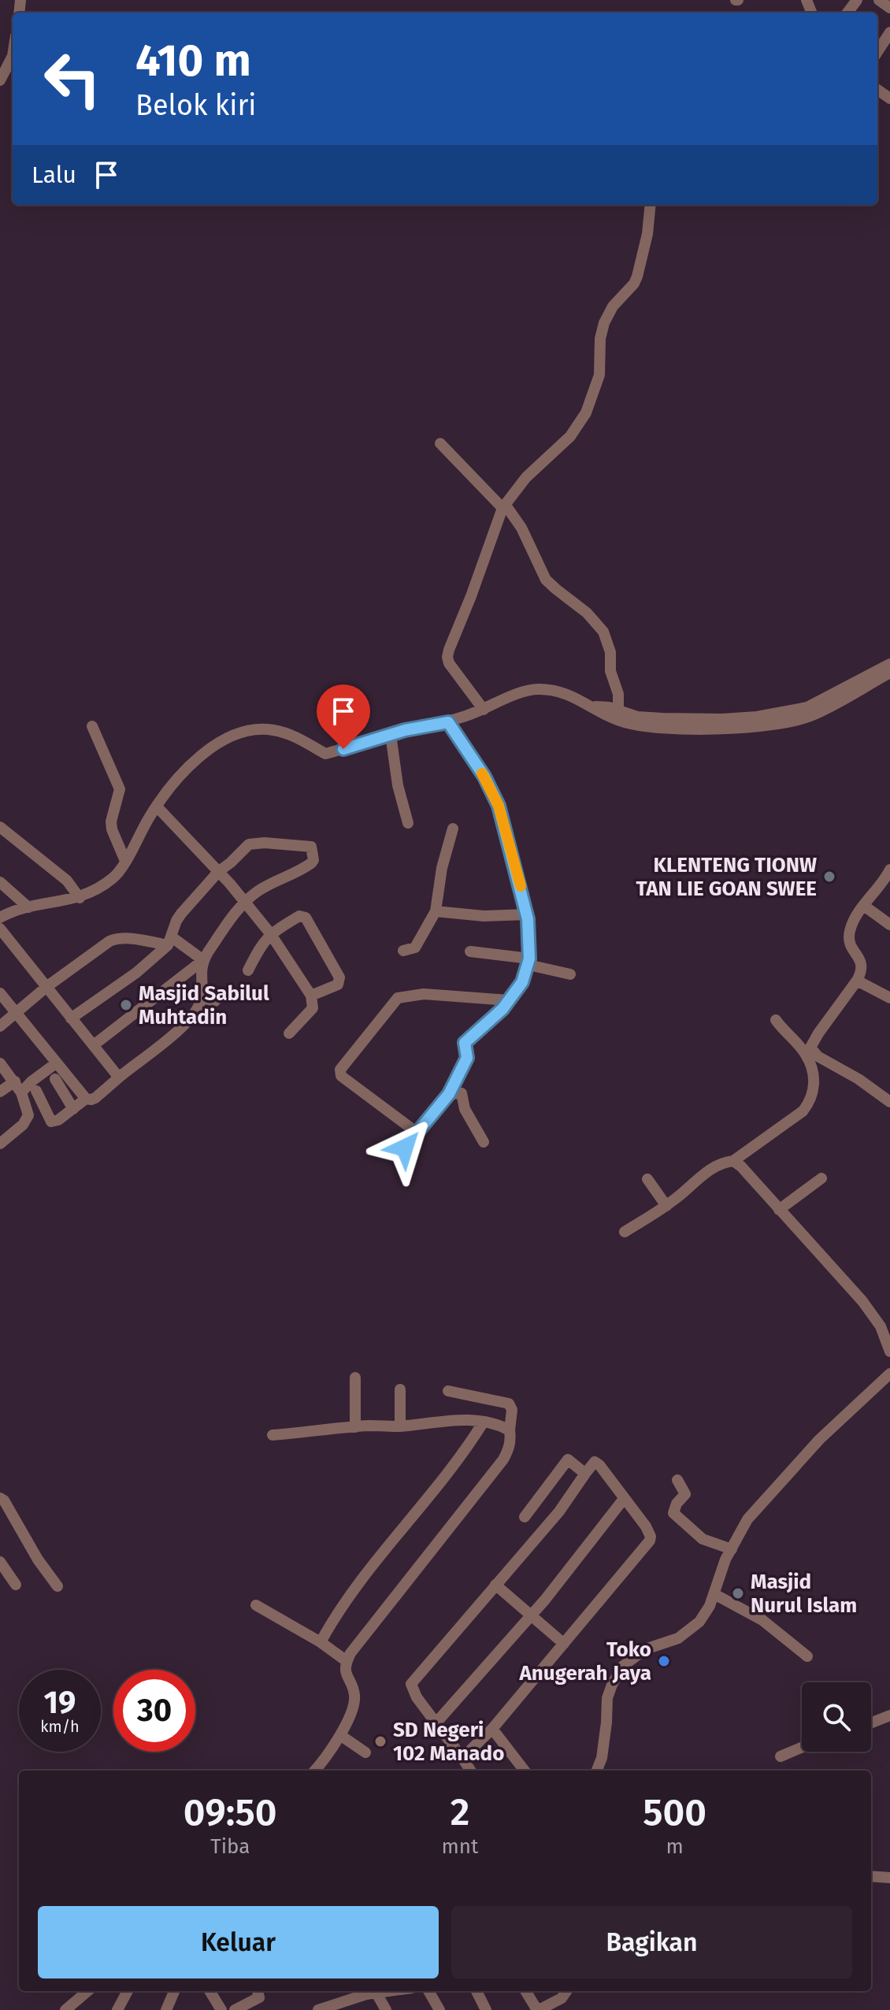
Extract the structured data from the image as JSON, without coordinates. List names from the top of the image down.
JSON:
{
  "places": [
    "KLENTENG TIONW TAN LIE GOAN SWEE",
    "Masjid Sabilul Muhtadin",
    "Masjid Nurul Islam",
    "Toko Anugerah Jaya",
    "SD Negeri 102 Manado"
  ],
  "page": {
    "turn": ["410 m", "Belok kiri"],
    "then": "Lalu",
    "speed": "19 km/h",
    "limit": "30",
    "eta": [
      "09:50",
      "Tiba",
      "2",
      "mnt",
      "500",
      "m"
    ],
    "buttons": ["Keluar", "Bagikan"]
  }
}
